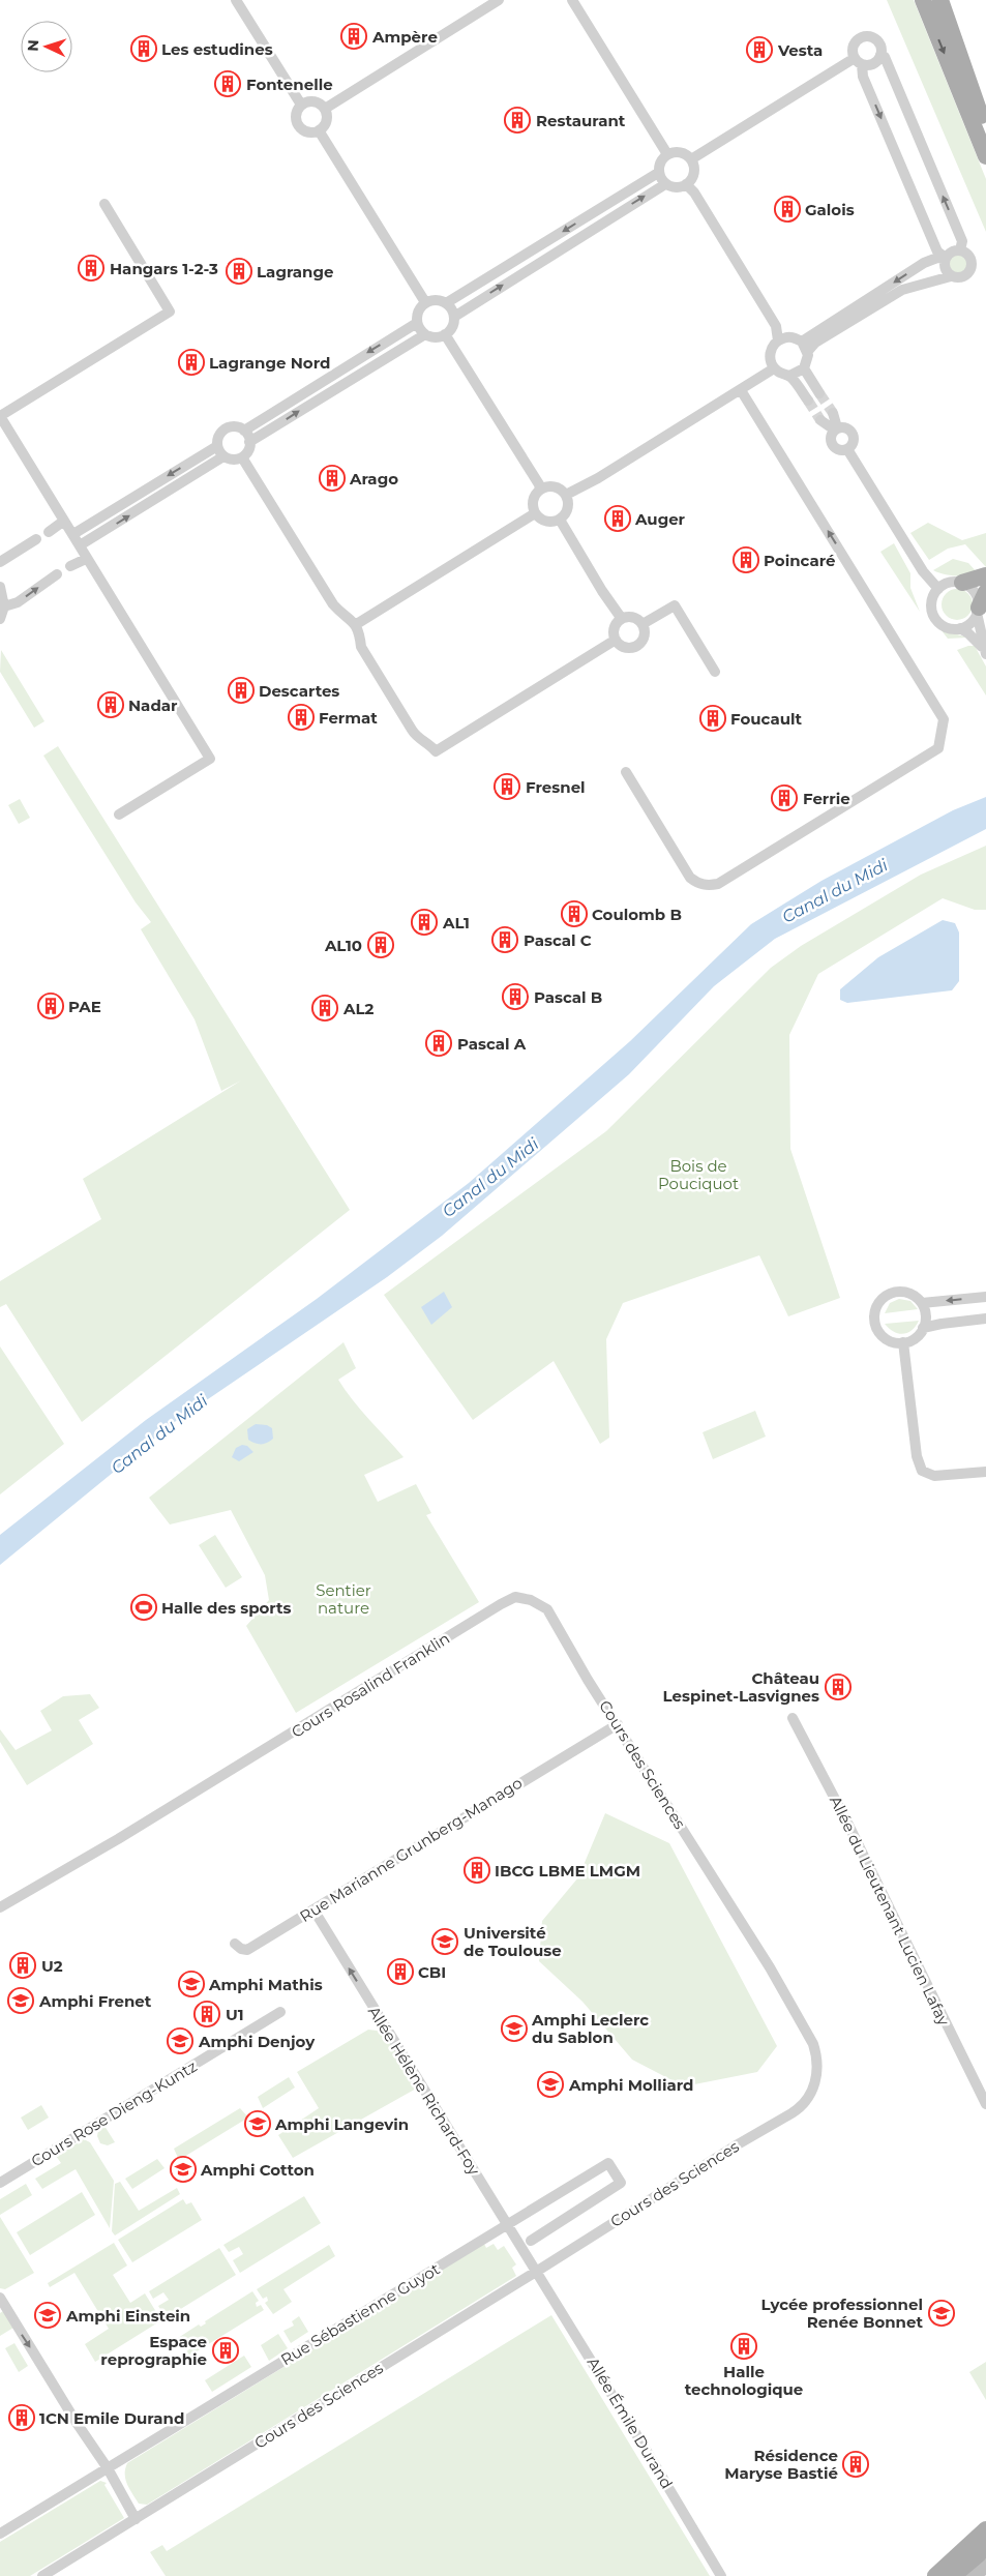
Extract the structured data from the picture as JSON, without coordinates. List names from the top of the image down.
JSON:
{
  "streets": {
    "street": [
      "Cours Rosalind Franklin",
      "Cours des Sciences",
      "Rue Marianne Grunberg-Manago",
      "Allée du Lieutenant Lucien Lafay",
      "Allée Hélène Richard-Foy",
      "Cours Rose Dieng-Kuntz",
      "Rue Sébastienne Guyot",
      "Allée Émile Durand"
    ]
  },
  "crossings": [
    ["Cours Rosalind Franklin", "Cours des Sciences"],
    ["Cours des Sciences", "Rue Marianne Grunberg-Manago"],
    ["Cours des Sciences", "Allée Hélène Richard-Foy"],
    ["Cours des Sciences", "Allée Émile Durand"],
    ["Rue Marianne Grunberg-Manago", "Allée Hélène Richard-Foy"],
    ["Allée Hélène Richard-Foy", "Rue Sébastienne Guyot"],
    ["Allée Hélène Richard-Foy", "Allée Émile Durand"]
  ],
  "one_way": ["Allée Hélène Richard-Foy"],
  "water": ["Canal du Midi"],
  "parks": ["Bois de Pouciquot", "Sentier nature"],
  "places": {
    "building": [
      "Ampère",
      "Les estudines",
      "Vesta",
      "Fontenelle",
      "Restaurant",
      "Galois",
      "Hangars 1-2-3",
      "Lagrange",
      "Lagrange Nord",
      "Arago",
      "Auger",
      "Poincaré",
      "Descartes",
      "Nadar",
      "Fermat",
      "Foucault",
      "Fresnel",
      "Ferrie",
      "Coulomb B",
      "AL1",
      "Pascal C",
      "AL10",
      "Pascal B",
      "PAE",
      "AL2",
      "Pascal A",
      "Château Lespinet-Lasvignes",
      "IBCG LBME LMGM",
      "U2",
      "CBI",
      "U1",
      "Halle technologique",
      "Espace reprographie",
      "1CN Emile Durand",
      "Résidence Maryse Bastié"
    ],
    "sports": ["Halle des sports"],
    "school or university": [
      "Université de Toulouse",
      "Amphi Mathis",
      "Amphi Frenet",
      "Amphi Leclerc du Sablon",
      "Amphi Denjoy",
      "Amphi Molliard",
      "Amphi Langevin",
      "Amphi Cotton",
      "Lycée professionnel Renée Bonnet",
      "Amphi Einstein"
    ]
  },
  "north": "left"
}
